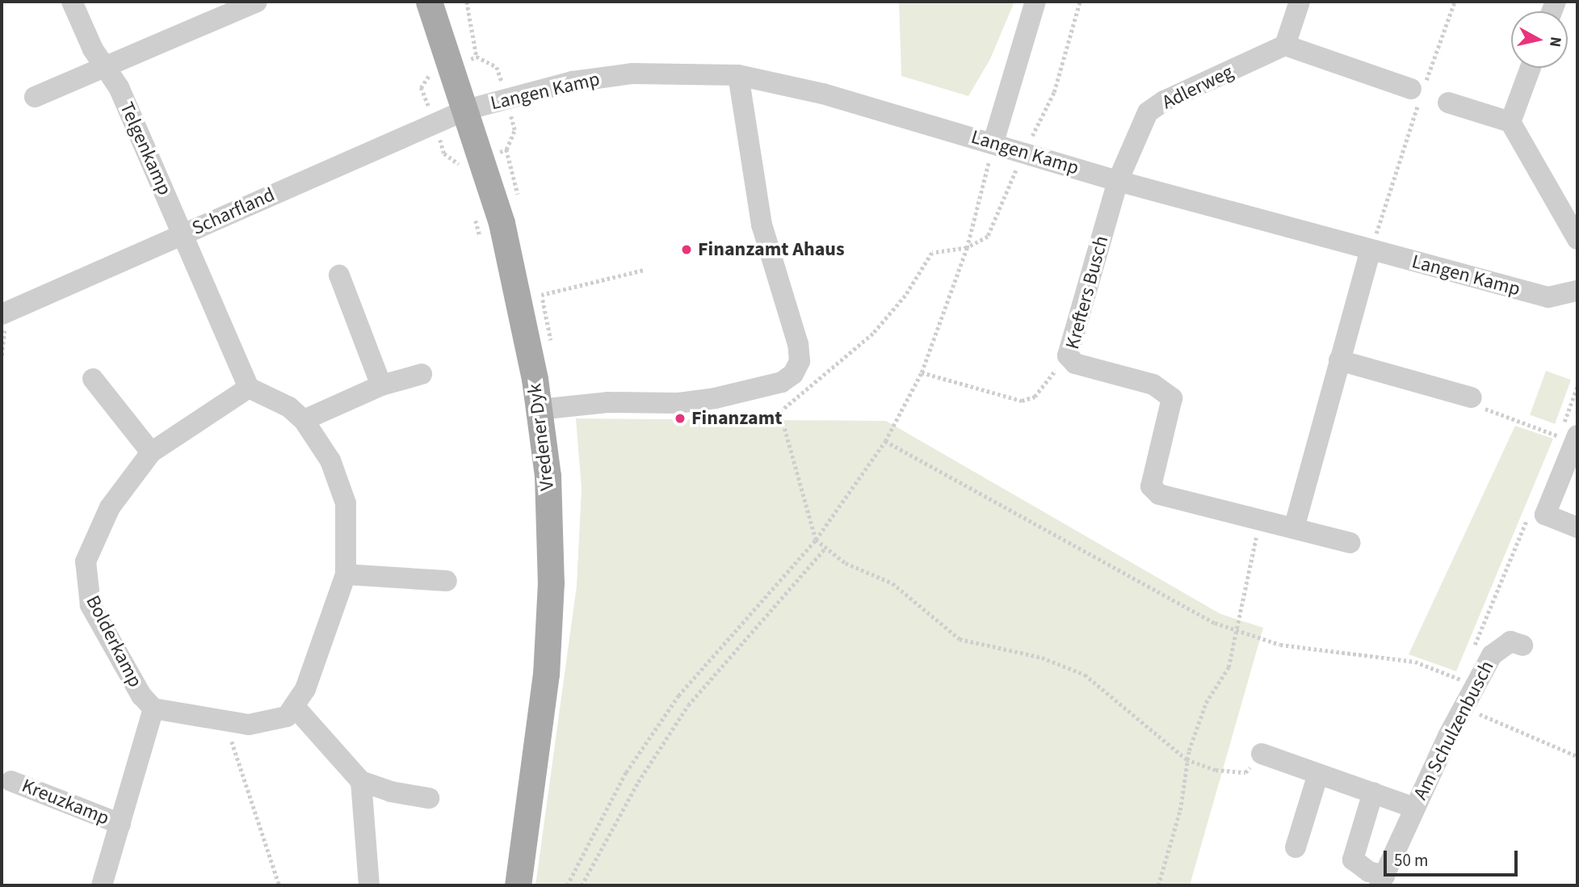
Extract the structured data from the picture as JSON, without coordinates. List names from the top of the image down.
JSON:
{
  "streets": {
    "main road": ["Vredener Dyk"],
    "street": [
      "Adlerweg",
      "Langen Kamp",
      "Telgenkamp",
      "Scharfland",
      "Krefters Busch",
      "Bolderkamp",
      "Am Schulzenbusch",
      "Kreuzkamp"
    ]
  },
  "crossings": [
    ["Adlerweg", "Langen Kamp"],
    ["Adlerweg", "Krefters Busch"],
    ["Langen Kamp", "Scharfland"],
    ["Langen Kamp", "Krefters Busch"],
    ["Langen Kamp", "Vredener Dyk"],
    ["Telgenkamp", "Scharfland"],
    ["Scharfland", "Vredener Dyk"],
    ["Bolderkamp", "Kreuzkamp"]
  ],
  "places": ["Finanzamt Ahaus", "Finanzamt"],
  "scale_bar": "50 m",
  "north": "right"
}
